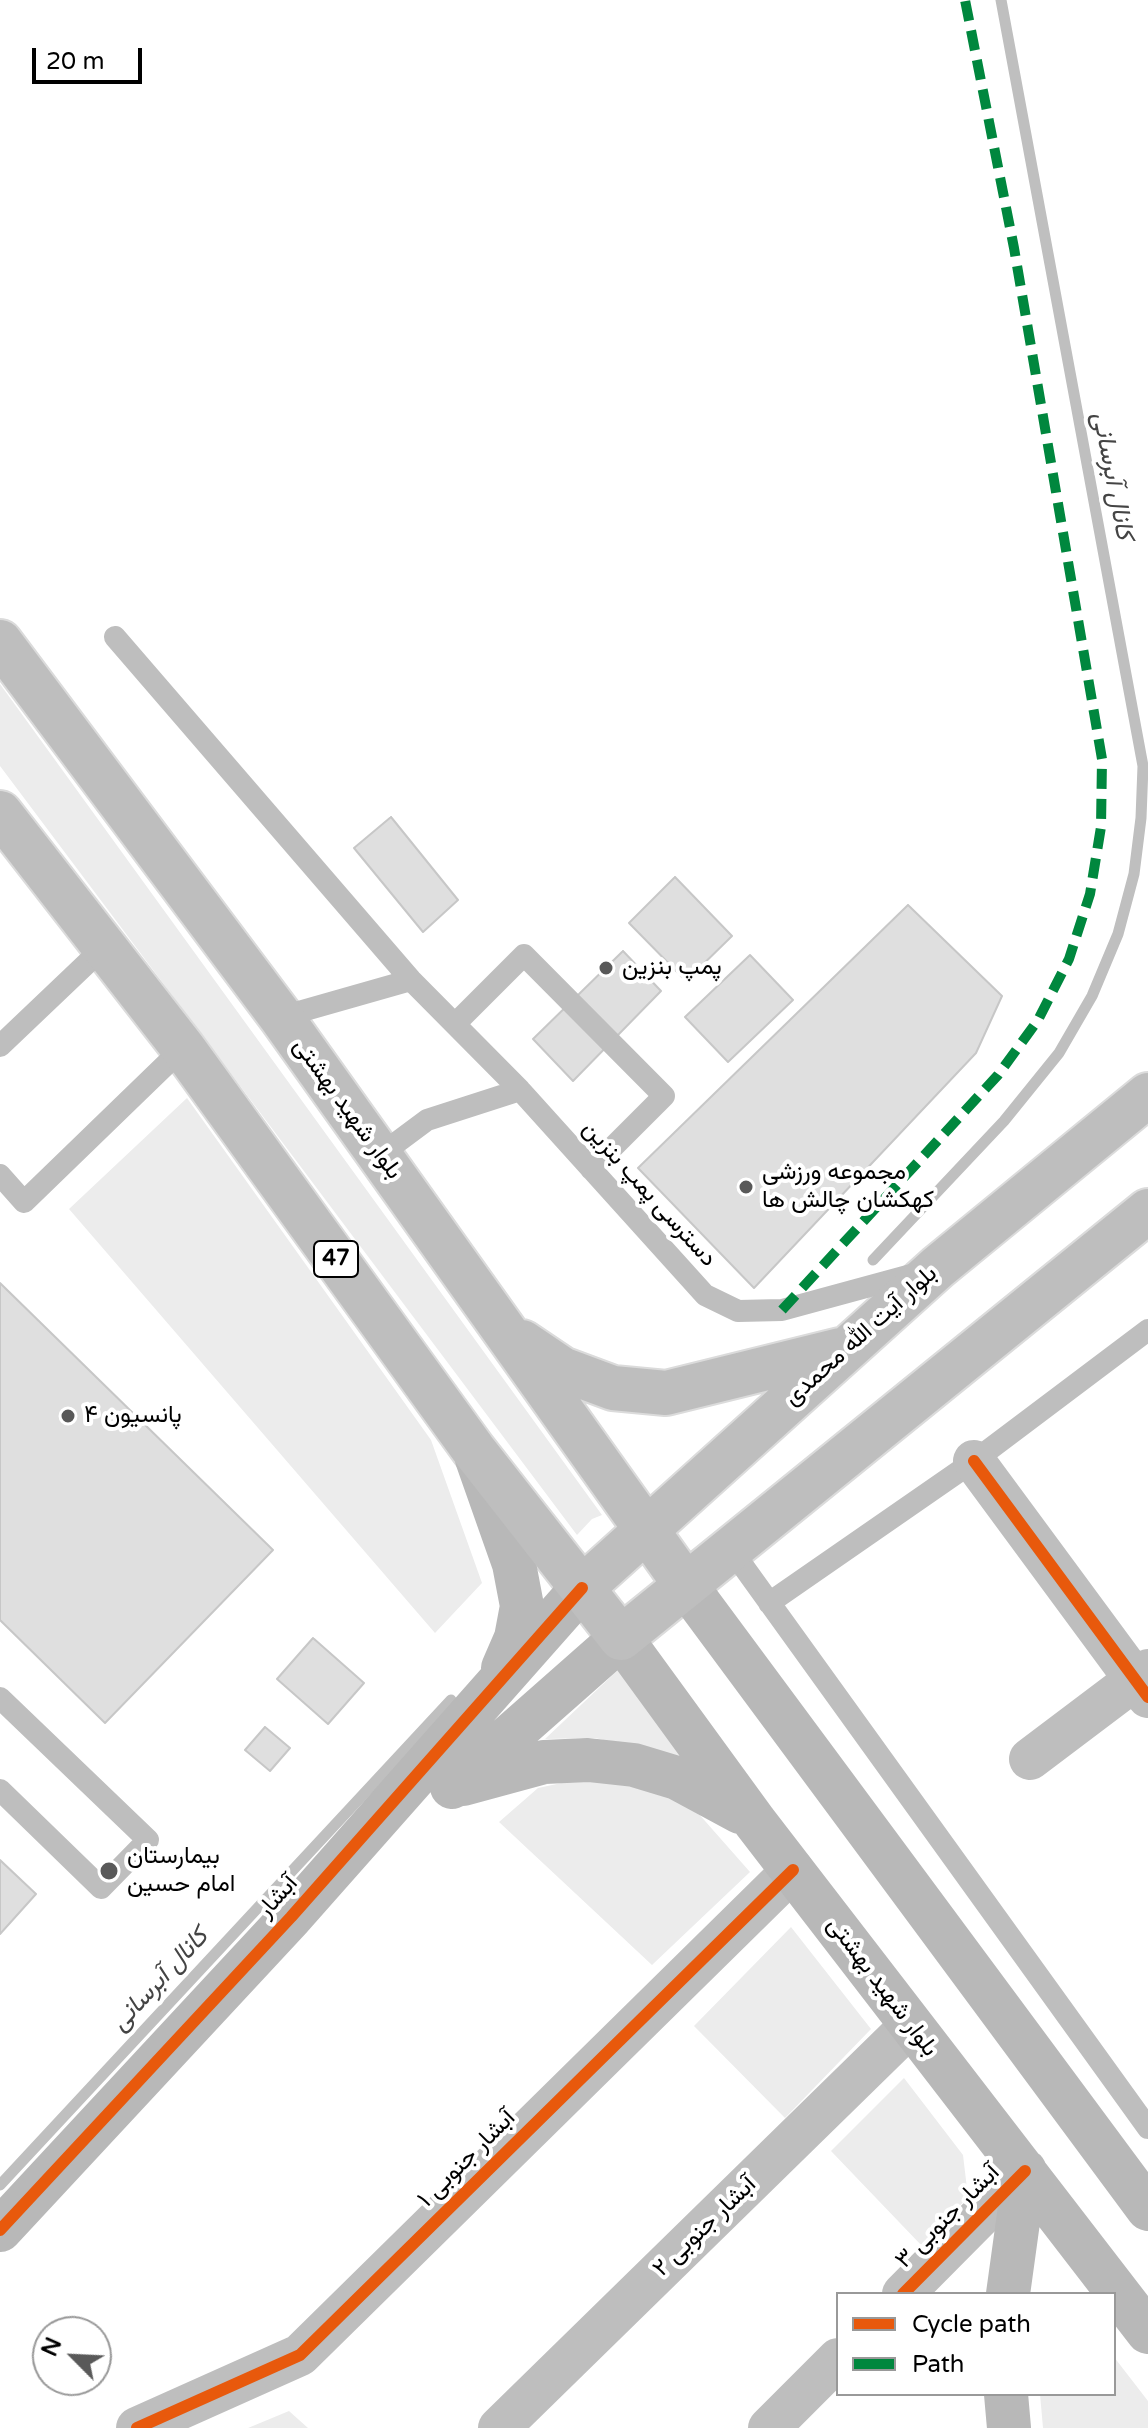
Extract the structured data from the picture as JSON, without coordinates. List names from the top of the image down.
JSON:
{
  "streets": {
    "highway": ["بلوار شهید بهشتی", "47", "بلوار آیت الله محمدی"],
    "main road": ["آبشار"],
    "street": ["آبشار جنوبی ۱", "آبشار جنوبی ۳", "آبشار جنوبی ۲"],
    "lane": ["دسترسی پمپ بنزین"]
  },
  "crossings": [
    ["بلوار شهید بهشتی", "بلوار آیت الله محمدی"],
    ["بلوار شهید بهشتی", "آبشار"],
    ["بلوار شهید بهشتی", "آبشار جنوبی ۱"],
    ["بلوار شهید بهشتی", "آبشار جنوبی ۳"],
    ["بلوار شهید بهشتی", "آبشار جنوبی ۲"],
    ["دسترسی پمپ بنزین", "بلوار آیت الله محمدی"],
    ["بلوار آیت الله محمدی", "آبشار"]
  ],
  "water": ["کانال آبرسانی"],
  "places": [
    "پمپ بنزین",
    "مجموعه ورزشی کهکشان چالش ها",
    "پانسیون ۴",
    "بیمارستان امام حسین"
  ],
  "legend": ["Cycle path", "Path"],
  "scale_bar": "20 m",
  "north": "top left"
}
